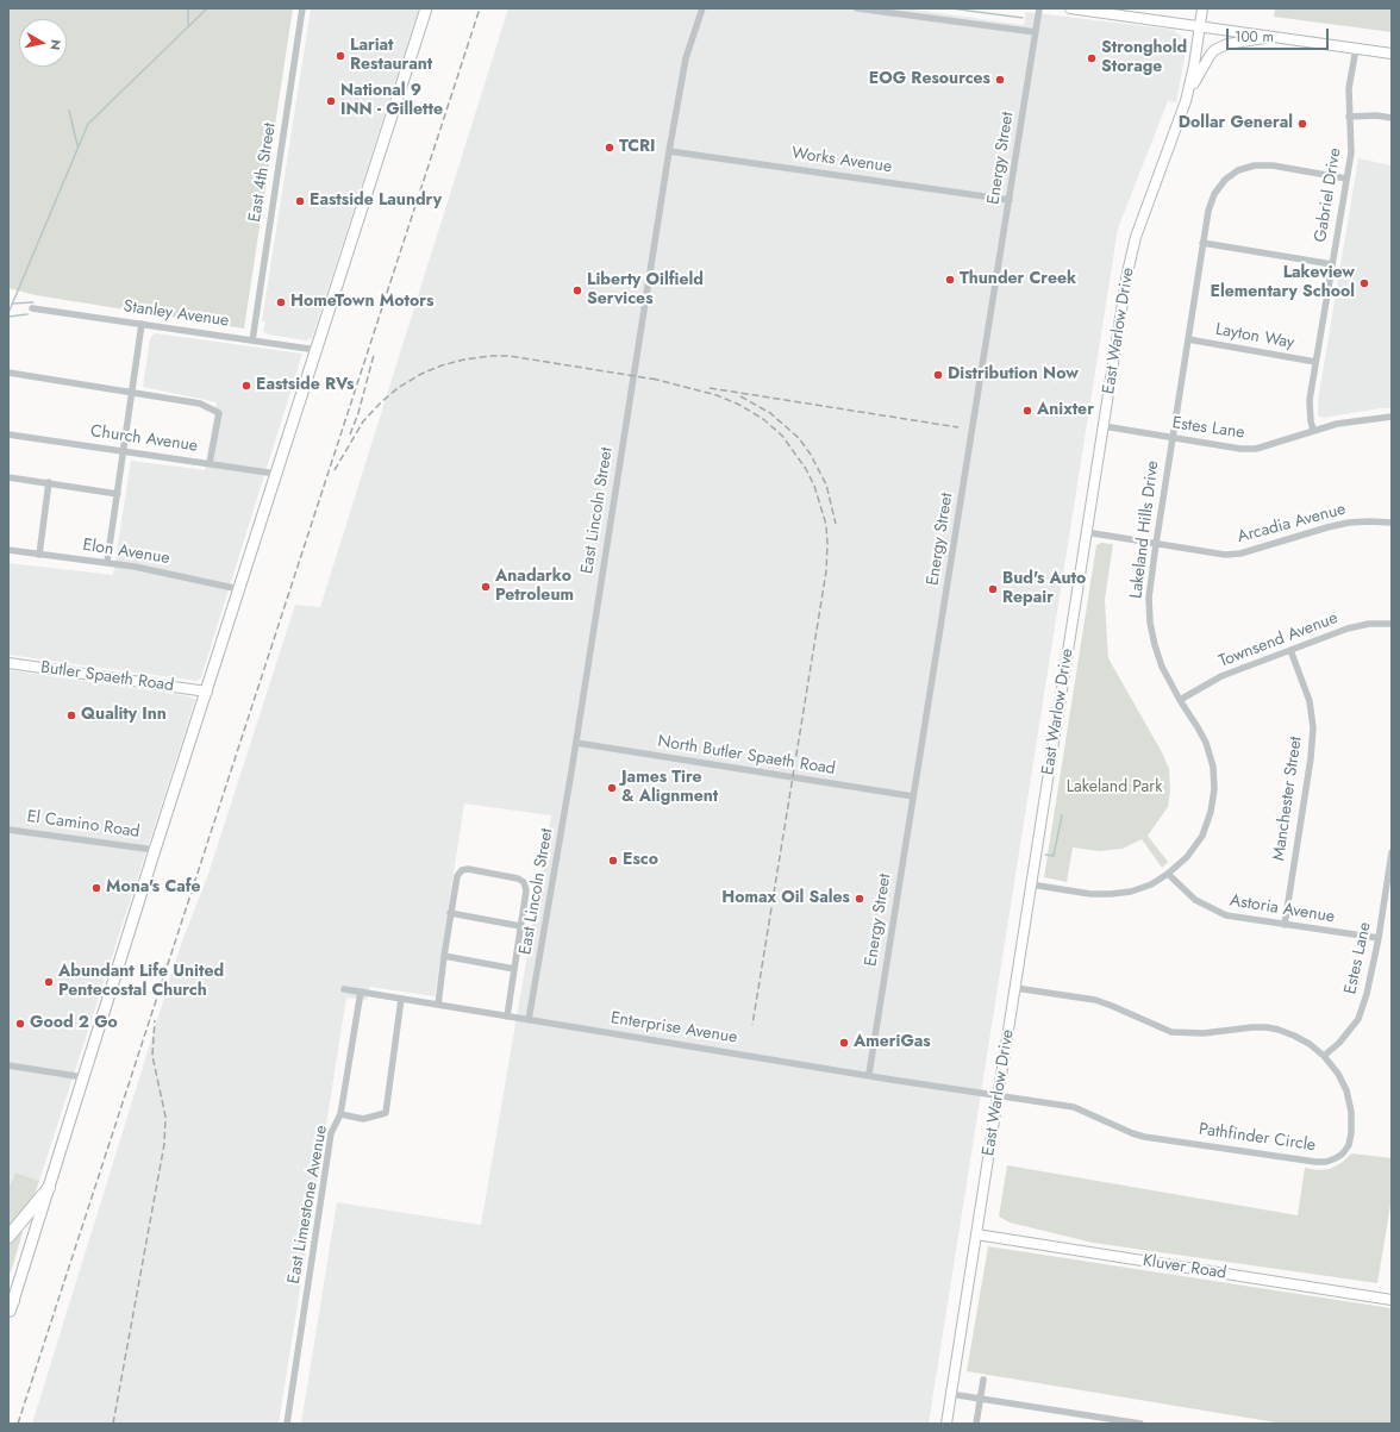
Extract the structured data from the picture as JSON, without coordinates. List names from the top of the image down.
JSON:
{
  "streets": {
    "street": [
      "Energy Street",
      "Works Avenue",
      "East 4th Street",
      "Gabriel Drive",
      "Stanley Avenue",
      "East Warlow Drive",
      "Layton Way",
      "Estes Lane",
      "Church Avenue",
      "East Lincoln Street",
      "Arcadia Avenue",
      "Lakeland Hills Drive",
      "Elon Avenue",
      "Townsend Avenue",
      "Butler Spaeth Road",
      "North Butler Spaeth Road",
      "Manchester Street",
      "El Camino Road",
      "Astoria Avenue",
      "Enterprise Avenue",
      "Pathfinder Circle",
      "East Limestone Avenue",
      "Kluver Road"
    ]
  },
  "crossings": [
    ["Energy Street", "Works Avenue"],
    ["Energy Street", "North Butler Spaeth Road"],
    ["Energy Street", "Enterprise Avenue"],
    ["Works Avenue", "East Lincoln Street"],
    ["East 4th Street", "Stanley Avenue"],
    ["Gabriel Drive", "Layton Way"],
    ["Gabriel Drive", "Estes Lane"],
    ["Gabriel Drive", "Lakeland Hills Drive"],
    ["East Warlow Drive", "Estes Lane"],
    ["East Warlow Drive", "Arcadia Avenue"],
    ["East Warlow Drive", "Lakeland Hills Drive"],
    ["East Warlow Drive", "Enterprise Avenue"],
    ["East Warlow Drive", "Pathfinder Circle"],
    ["East Warlow Drive", "Kluver Road"],
    ["Layton Way", "Lakeland Hills Drive"],
    ["Estes Lane", "Lakeland Hills Drive"],
    ["Estes Lane", "Astoria Avenue"],
    ["Estes Lane", "Pathfinder Circle"],
    ["East Lincoln Street", "North Butler Spaeth Road"],
    ["East Lincoln Street", "Enterprise Avenue"],
    ["Arcadia Avenue", "Lakeland Hills Drive"],
    ["Lakeland Hills Drive", "Townsend Avenue"],
    ["Lakeland Hills Drive", "Astoria Avenue"],
    ["Townsend Avenue", "Manchester Street"],
    ["Manchester Street", "Astoria Avenue"],
    ["Enterprise Avenue", "Pathfinder Circle"],
    ["Enterprise Avenue", "East Limestone Avenue"]
  ],
  "parks": ["Lakeland Park"],
  "places": [
    "Lariat Restaurant",
    "Stronghold Storage",
    "EOG Resources",
    "National 9 INN - Gillette",
    "Dollar General",
    "TCRI",
    "Eastside Laundry",
    "Thunder Creek",
    "Lakeview Elementary School",
    "Liberty Oilfield Services",
    "HomeTown Motors",
    "Distribution Now",
    "Eastside RVs",
    "Anixter",
    "Anadarko Petroleum",
    "Bud's Auto Repair",
    "Quality Inn",
    "James Tire & Alignment",
    "Esco",
    "Mona's Cafe",
    "Homax Oil Sales",
    "Abundant Life United Pentecostal Church",
    "Good 2 Go",
    "AmeriGas"
  ],
  "scale_bar": "100 m",
  "north": "right"
}
